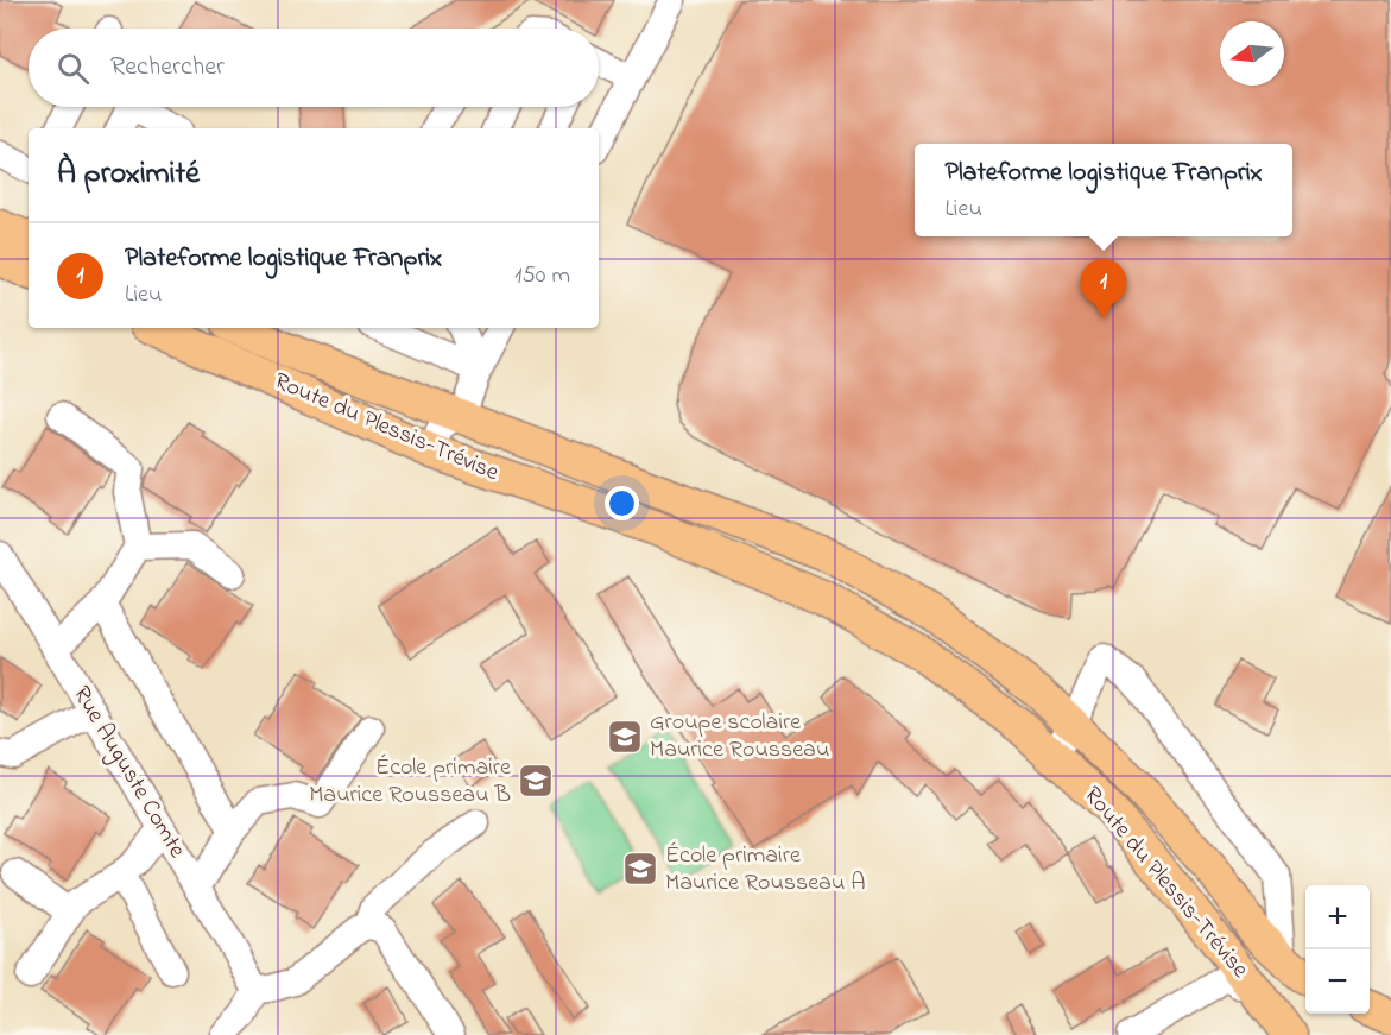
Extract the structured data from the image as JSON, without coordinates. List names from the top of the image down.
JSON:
{
  "streets": {
    "main road": ["Route du Plessis-Trévise"],
    "street": ["Rue Auguste Comte"]
  },
  "places": {
    "school or university": ["Groupe scolaire Maurice Rousseau", "École primaire Maurice Rousseau B", "École primaire Maurice Rousseau A"]
  },
  "north": "left",
  "page": {
    "search": "Rechercher",
    "heading": "À proximité",
    "popup": ["Plateforme logistique Franprix", "Lieu"],
    "list": [
      {
        "mark": "1",
        "name": "Plateforme logistique Franprix",
        "note": "Lieu",
        "value": "150 m"
      }
    ],
    "pins": "1",
    "map_buttons": ["+", "−"]
  }
}
